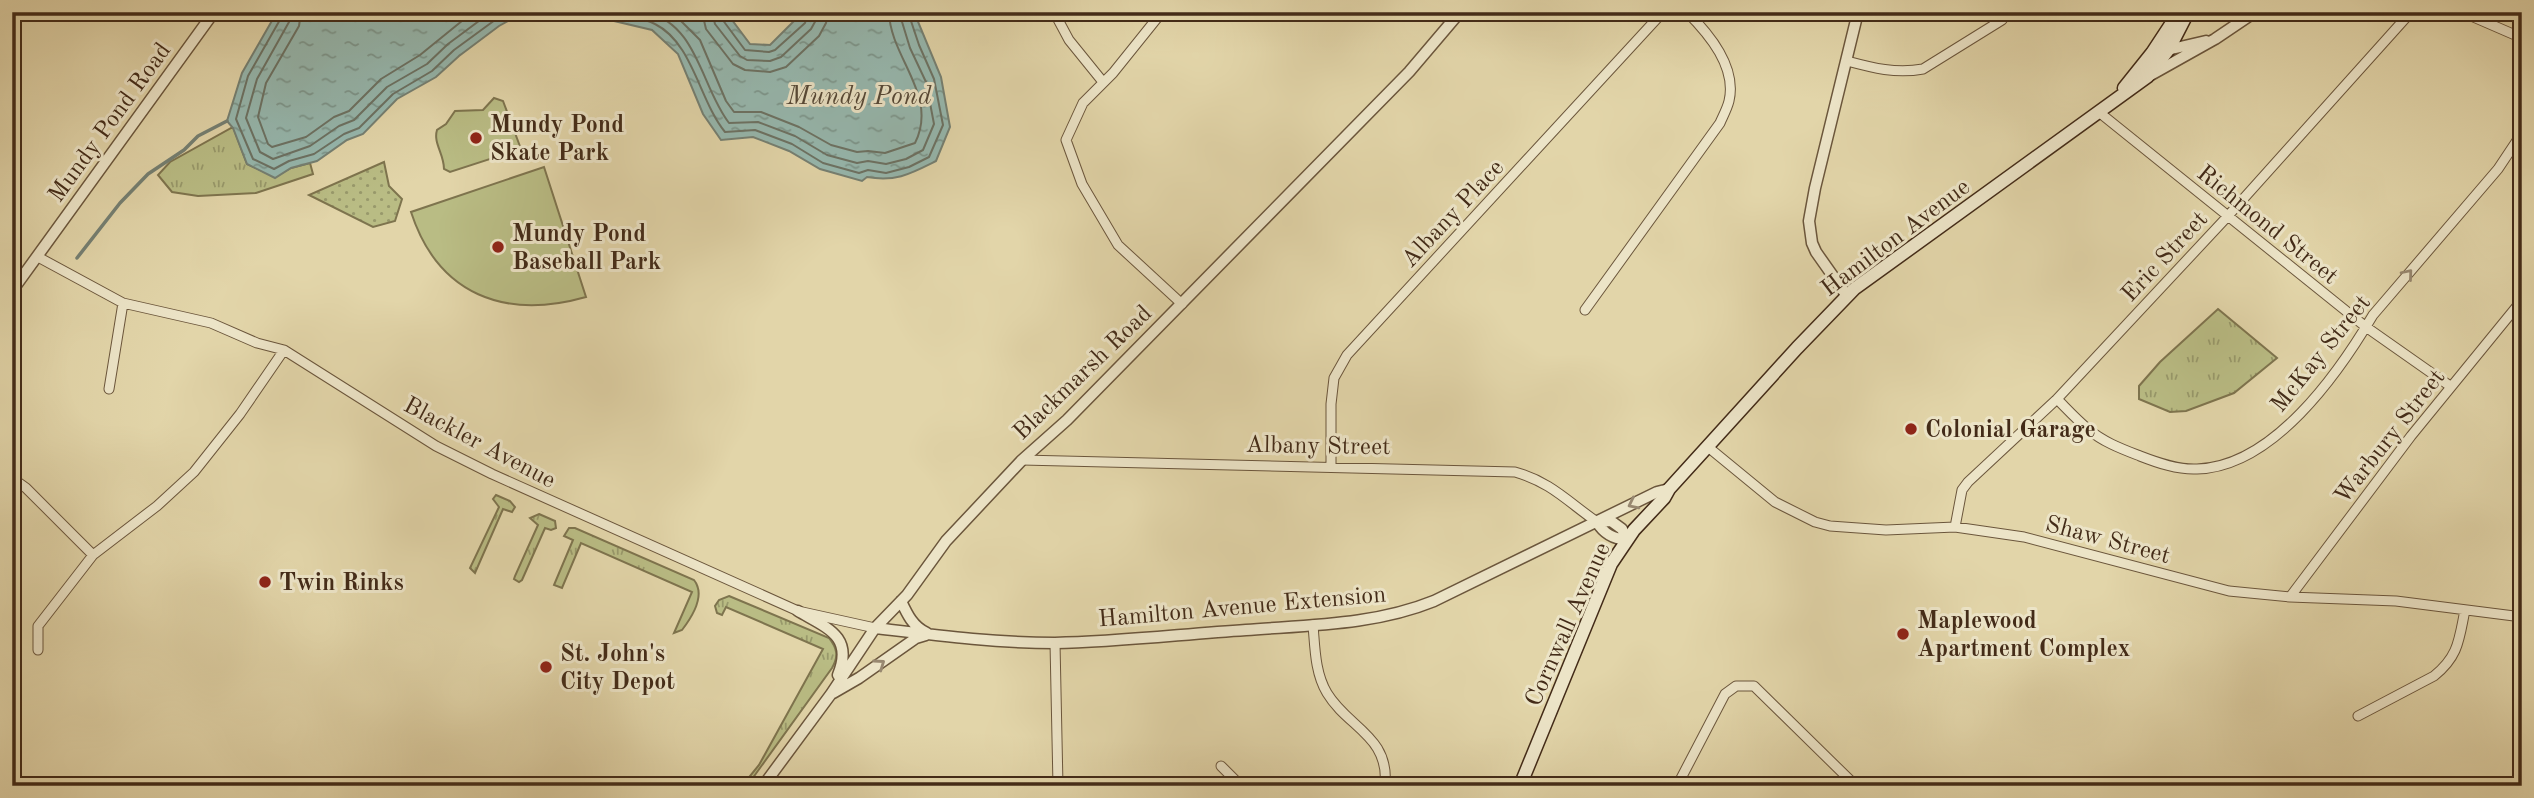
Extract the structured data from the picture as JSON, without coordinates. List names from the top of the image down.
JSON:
{
  "streets": {
    "main road": ["Hamilton Avenue", "Cornwall Avenue"],
    "street": [
      "Mundy Pond Road",
      "Albany Place",
      "Richmond Street",
      "Eric Street",
      "McKay Street",
      "Blackmarsh Road",
      "Warbury Street",
      "Blackler Avenue",
      "Albany Street",
      "Shaw Street",
      "Hamilton Avenue Extension"
    ]
  },
  "crossings": [
    ["Mundy Pond Road", "Blackler Avenue"],
    ["Albany Place", "Albany Street"],
    ["Richmond Street", "Hamilton Avenue"],
    ["Richmond Street", "Eric Street"],
    ["Richmond Street", "McKay Street"],
    ["Richmond Street", "Warbury Street"],
    ["Hamilton Avenue", "Shaw Street"],
    ["Hamilton Avenue", "Hamilton Avenue Extension"],
    ["Hamilton Avenue", "Cornwall Avenue"],
    ["Eric Street", "McKay Street"],
    ["Eric Street", "Shaw Street"],
    ["Blackmarsh Road", "Blackler Avenue"],
    ["Blackmarsh Road", "Albany Street"],
    ["Blackmarsh Road", "Hamilton Avenue Extension"],
    ["Warbury Street", "Shaw Street"],
    ["Blackler Avenue", "Hamilton Avenue Extension"],
    ["Albany Street", "Hamilton Avenue Extension"],
    ["Albany Street", "Cornwall Avenue"],
    ["Hamilton Avenue Extension", "Cornwall Avenue"]
  ],
  "one_way": ["McKay Street"],
  "water": ["Mundy Pond"],
  "places": [
    "Mundy Pond Skate Park",
    "Mundy Pond Baseball Park",
    "Colonial Garage",
    "Twin Rinks",
    "Maplewood Apartment Complex",
    "St. John's City Depot"
  ]
}
